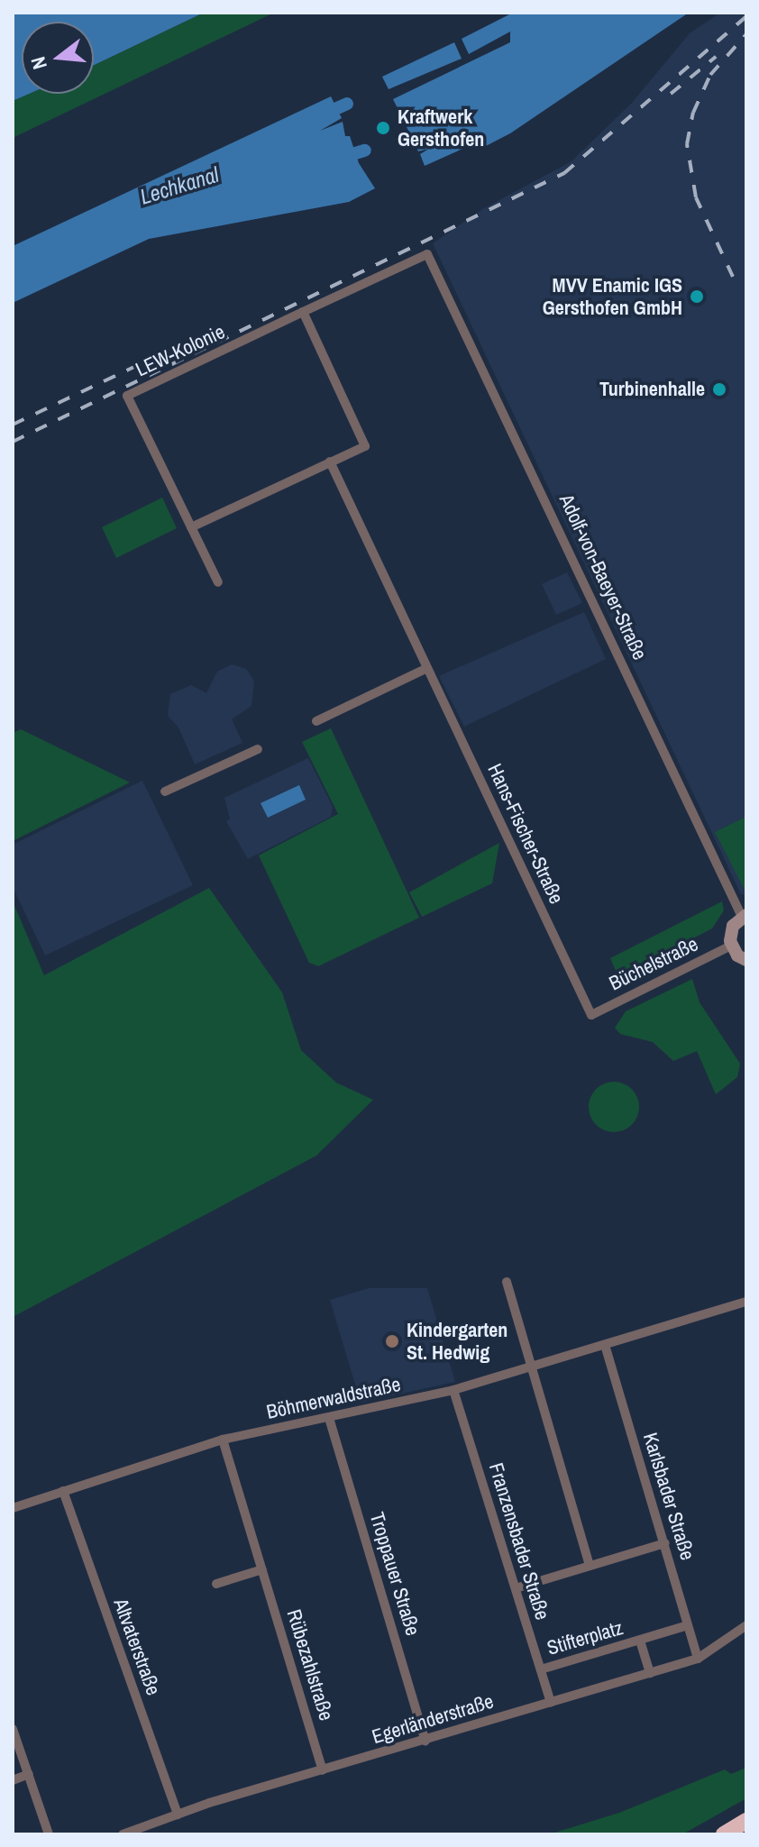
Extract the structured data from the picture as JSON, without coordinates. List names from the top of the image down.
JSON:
{
  "streets": {
    "street": [
      "LEW-Kolonie",
      "Adolf-von-Baeyer-Straße",
      "Hans-Fischer-Straße",
      "Büchelstraße",
      "Böhmerwaldstraße",
      "Karlsbader Straße",
      "Franzensbader Straße",
      "Troppauer Straße",
      "Stifterplatz",
      "Altvaterstraße",
      "Rübezahlstraße",
      "Egerländerstraße"
    ]
  },
  "crossings": [
    ["LEW-Kolonie", "Adolf-von-Baeyer-Straße"],
    ["Adolf-von-Baeyer-Straße", "Büchelstraße"],
    ["Hans-Fischer-Straße", "Büchelstraße"],
    ["Böhmerwaldstraße", "Karlsbader Straße"],
    ["Böhmerwaldstraße", "Franzensbader Straße"],
    ["Böhmerwaldstraße", "Troppauer Straße"],
    ["Böhmerwaldstraße", "Altvaterstraße"],
    ["Böhmerwaldstraße", "Rübezahlstraße"],
    ["Karlsbader Straße", "Stifterplatz"],
    ["Karlsbader Straße", "Egerländerstraße"],
    ["Franzensbader Straße", "Stifterplatz"],
    ["Franzensbader Straße", "Egerländerstraße"],
    ["Troppauer Straße", "Egerländerstraße"],
    ["Stifterplatz", "Egerländerstraße"],
    ["Altvaterstraße", "Egerländerstraße"],
    ["Rübezahlstraße", "Egerländerstraße"]
  ],
  "water": ["Lechkanal"],
  "places": [
    "Kraftwerk Gersthofen",
    "MVV Enamic IGS Gersthofen GmbH",
    "Turbinenhalle",
    "Kindergarten St. Hedwig"
  ],
  "north": "left"
}
